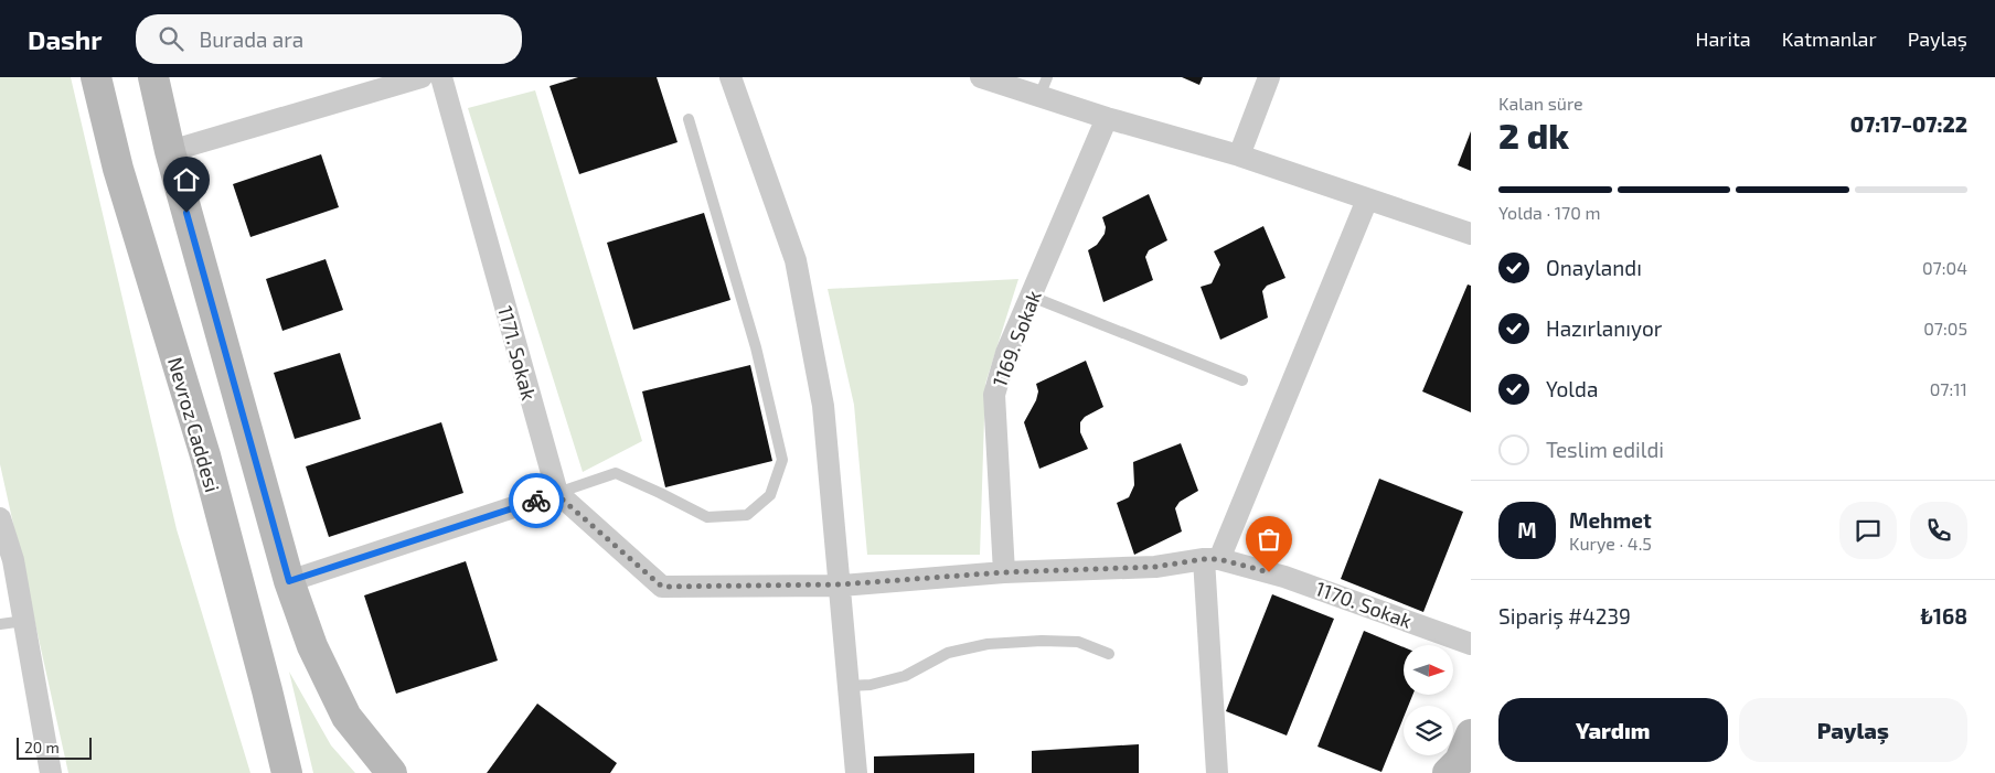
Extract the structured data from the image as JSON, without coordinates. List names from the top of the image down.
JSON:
{
  "streets": {
    "main road": ["Nevroz Caddesi"],
    "street": ["1169. Sokak", "1171. Sokak", "1170. Sokak"]
  },
  "crossings": [
    ["1169. Sokak", "1170. Sokak"],
    ["1171. Sokak", "1170. Sokak"]
  ],
  "scale_bar": "20 m",
  "north": "right",
  "page": {
    "header": "Dashr",
    "search": "Burada ara",
    "nav": ["Harita", "Katmanlar", "Paylaş"],
    "heading": ["2 dk", "Kalan süre", "07:17–07:22"],
    "panel": [
      "Mehmet",
      "Kurye · 4.5",
      "Sipariş #4239",
      "₺168"
    ],
    "bar": "Yolda · 170 m",
    "list": [
      ["Onaylandı", "07:04"],
      ["Hazırlanıyor", "07:05"],
      ["Yolda", "07:11"],
      "Teslim edildi"
    ],
    "round": "M",
    "buttons": ["Yardım", "Paylaş"],
    "scale": "20 m"
  }
}
